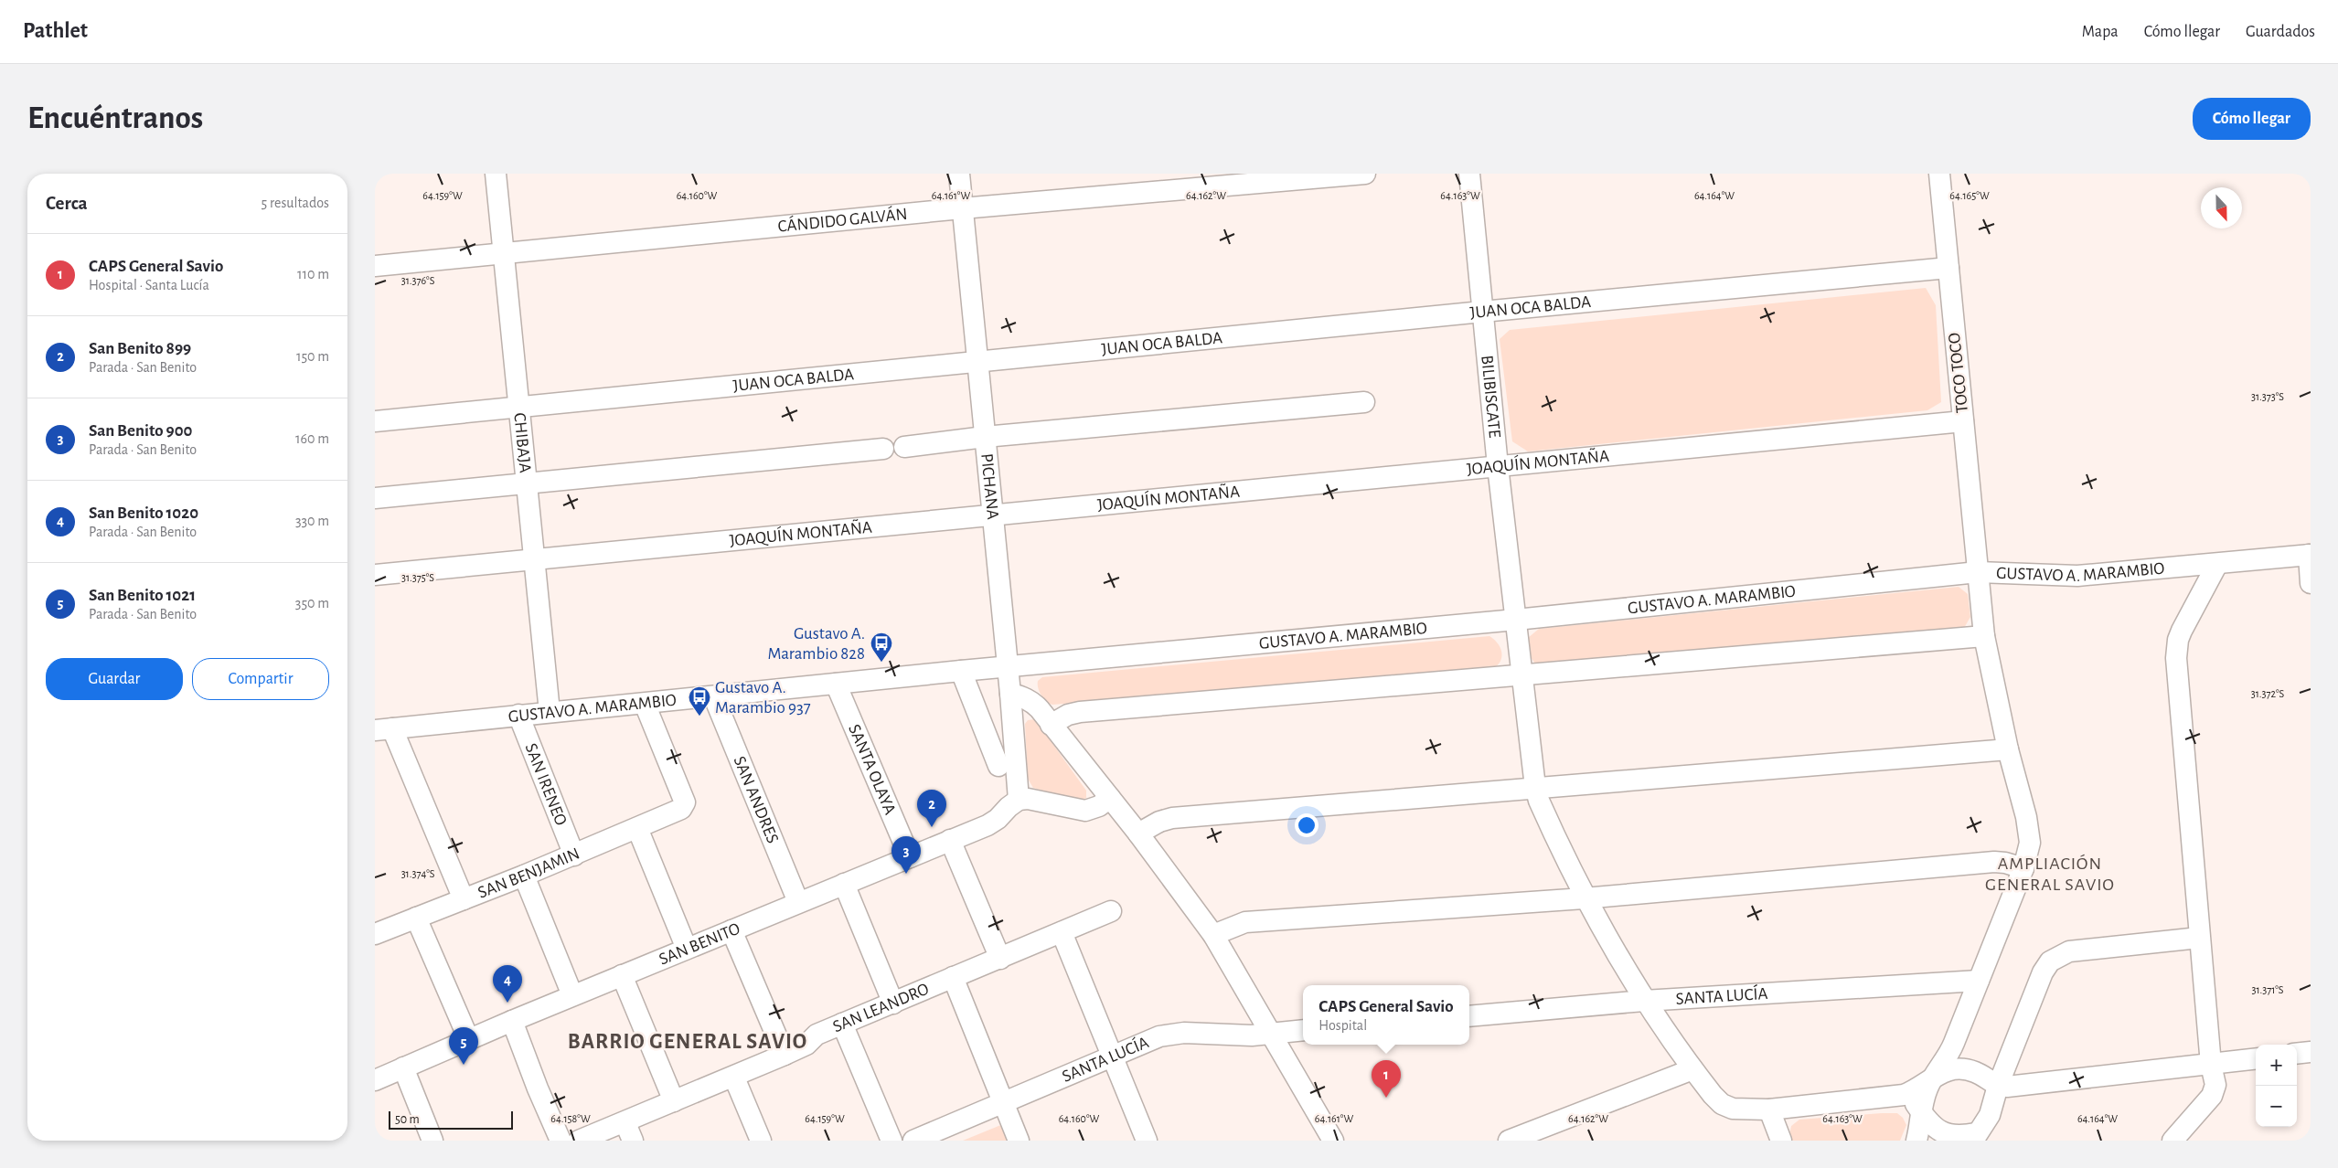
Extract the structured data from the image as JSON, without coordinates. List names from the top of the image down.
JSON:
{
  "streets": {
    "street": [
      "CÁNDIDO GALVÁN",
      "JUAN OCA BALDA",
      "TOCO TOCO",
      "BILIBISCATE",
      "CHIBAJA",
      "JOAQUÍN MONTAÑA",
      "PICHANA",
      "GUSTAVO A. MARAMBIO",
      "SANTA OLAYA",
      "SAN IRENEO",
      "SAN ANDRES",
      "SAN BENJAMIN",
      "SAN BENITO",
      "SANTA LUCÍA",
      "SAN LEANDRO"
    ]
  },
  "crossings": [
    ["CÁNDIDO GALVÁN", "CHIBAJA"],
    ["CÁNDIDO GALVÁN", "PICHANA"],
    ["JUAN OCA BALDA", "TOCO TOCO"],
    ["JUAN OCA BALDA", "BILIBISCATE"],
    ["JUAN OCA BALDA", "CHIBAJA"],
    ["JUAN OCA BALDA", "PICHANA"],
    ["TOCO TOCO", "JOAQUÍN MONTAÑA"],
    ["TOCO TOCO", "GUSTAVO A. MARAMBIO"],
    ["TOCO TOCO", "SANTA LUCÍA"],
    ["BILIBISCATE", "JOAQUÍN MONTAÑA"],
    ["BILIBISCATE", "GUSTAVO A. MARAMBIO"],
    ["BILIBISCATE", "SANTA LUCÍA"],
    ["CHIBAJA", "JOAQUÍN MONTAÑA"],
    ["CHIBAJA", "GUSTAVO A. MARAMBIO"],
    ["JOAQUÍN MONTAÑA", "PICHANA"],
    ["PICHANA", "GUSTAVO A. MARAMBIO"],
    ["PICHANA", "SAN BENITO"],
    ["GUSTAVO A. MARAMBIO", "SANTA OLAYA"],
    ["GUSTAVO A. MARAMBIO", "SAN IRENEO"],
    ["GUSTAVO A. MARAMBIO", "SAN ANDRES"],
    ["GUSTAVO A. MARAMBIO", "SAN BENJAMIN"],
    ["SANTA OLAYA", "SAN BENITO"],
    ["SAN IRENEO", "SAN BENJAMIN"],
    ["SAN ANDRES", "SAN BENITO"]
  ],
  "districts": ["AMPLIACIÓN GENERAL SAVIO", "BARRIO GENERAL SAVIO"],
  "places": {
    "bus stop": ["Gustavo A. Marambio 828", "Gustavo A. Marambio 937"]
  },
  "scale_bar": "50 m",
  "north": "bottom",
  "page": {
    "header": "Pathlet",
    "nav": ["Mapa", "Cómo llegar", "Guardados"],
    "buttons": [
      "Cómo llegar",
      ["Guardar", "Compartir"]
    ],
    "title": "Encuéntranos",
    "heading": ["Cerca", "5 resultados"],
    "list": [
      {
        "mark": "1",
        "name": "CAPS General Savio",
        "note": "Hospital · Santa Lucía",
        "value": "110 m"
      },
      {
        "mark": "2",
        "name": "San Benito 899",
        "note": "Parada · San Benito",
        "value": "150 m"
      },
      {
        "mark": "3",
        "name": "San Benito 900",
        "note": "Parada · San Benito",
        "value": "160 m"
      },
      {
        "mark": "4",
        "name": "San Benito 1020",
        "note": "Parada · San Benito",
        "value": "330 m"
      },
      {
        "mark": "5",
        "name": "San Benito 1021",
        "note": "Parada · San Benito",
        "value": "350 m"
      }
    ],
    "pins": [
      "2",
      "3",
      "4",
      "5",
      "1"
    ],
    "popup": ["CAPS General Savio", "Hospital"],
    "map_buttons": ["+", "−"],
    "scale": "50 m"
  },
  "coordinates": [
    "64.161°W",
    "64.163°W",
    "64.165°W",
    "64.159°W",
    "64.160°W",
    "64.162°W",
    "64.164°W",
    "31.376°S",
    "31.373°S",
    "31.375°S",
    "31.372°S",
    "31.374°S",
    "31.371°S",
    "64.158°W"
  ]
}
